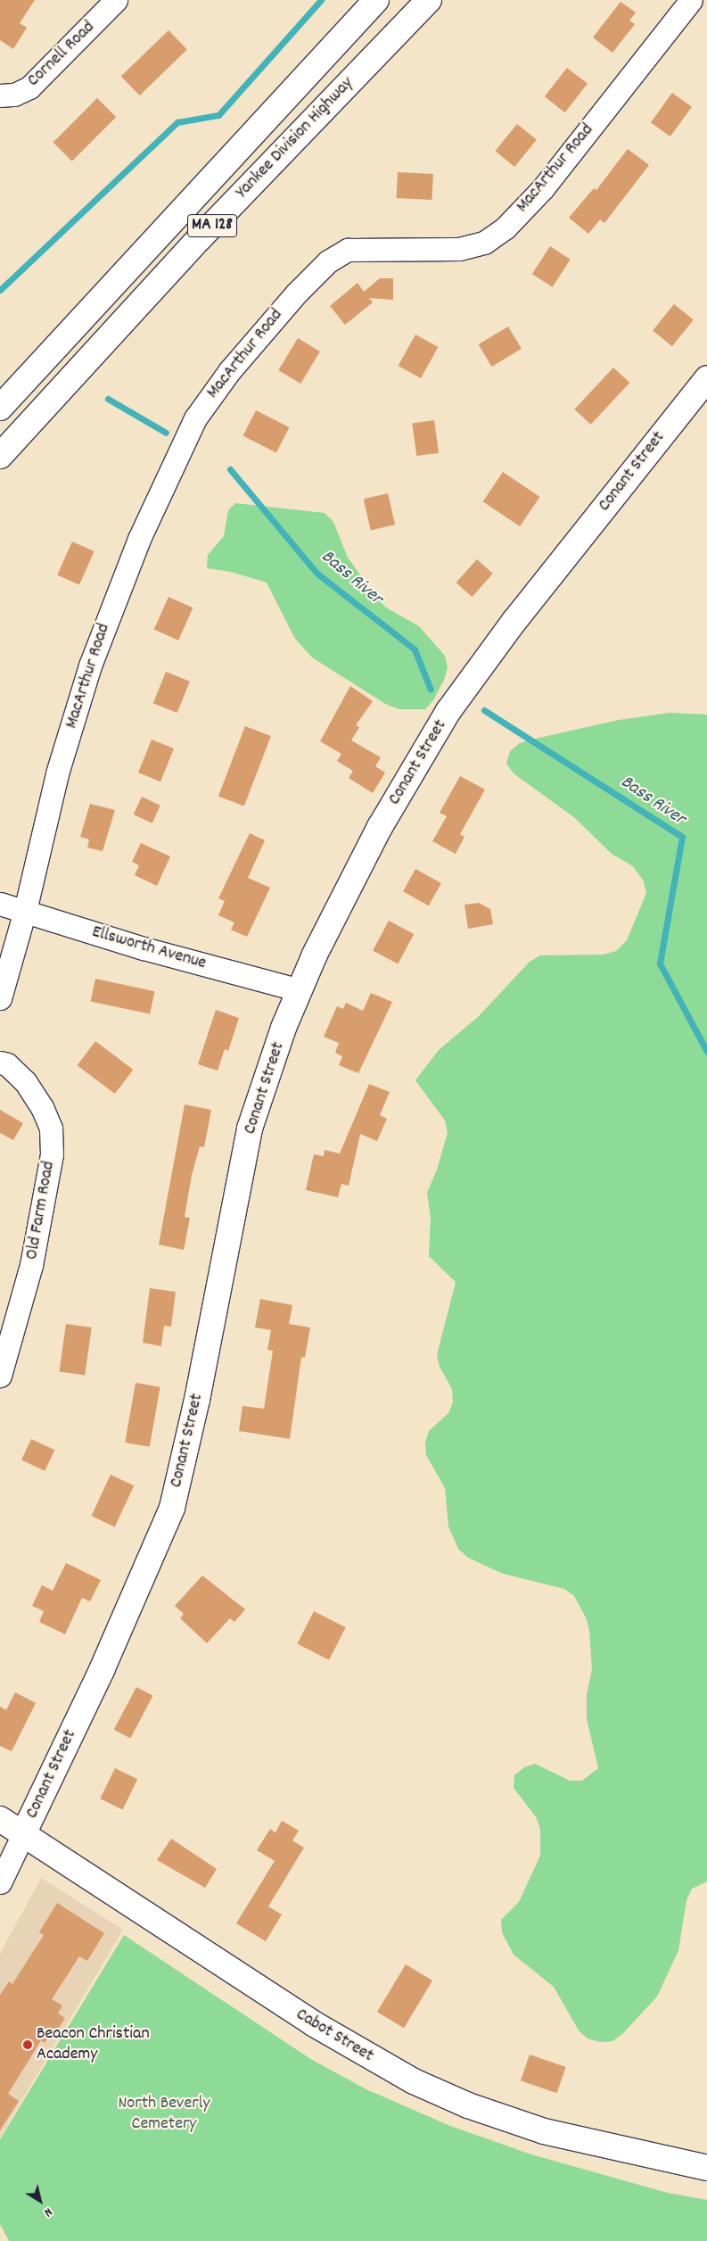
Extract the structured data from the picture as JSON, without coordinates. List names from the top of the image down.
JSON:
{
  "streets": {
    "main road": [
      "Yankee Division Highway",
      "MA 128",
      "Conant Street",
      "Cabot Street"
    ],
    "street": [
      "Cornell Road",
      "MacArthur Road",
      "Ellsworth Avenue",
      "Old Farm Road"
    ]
  },
  "crossings": [
    ["MacArthur Road", "Ellsworth Avenue"],
    ["Conant Street", "Ellsworth Avenue"],
    ["Conant Street", "Cabot Street"]
  ],
  "water": ["Bass River"],
  "parks": ["North Beverly Cemetery"],
  "places": ["Beacon Christian Academy"],
  "north": "bottom right"
}
